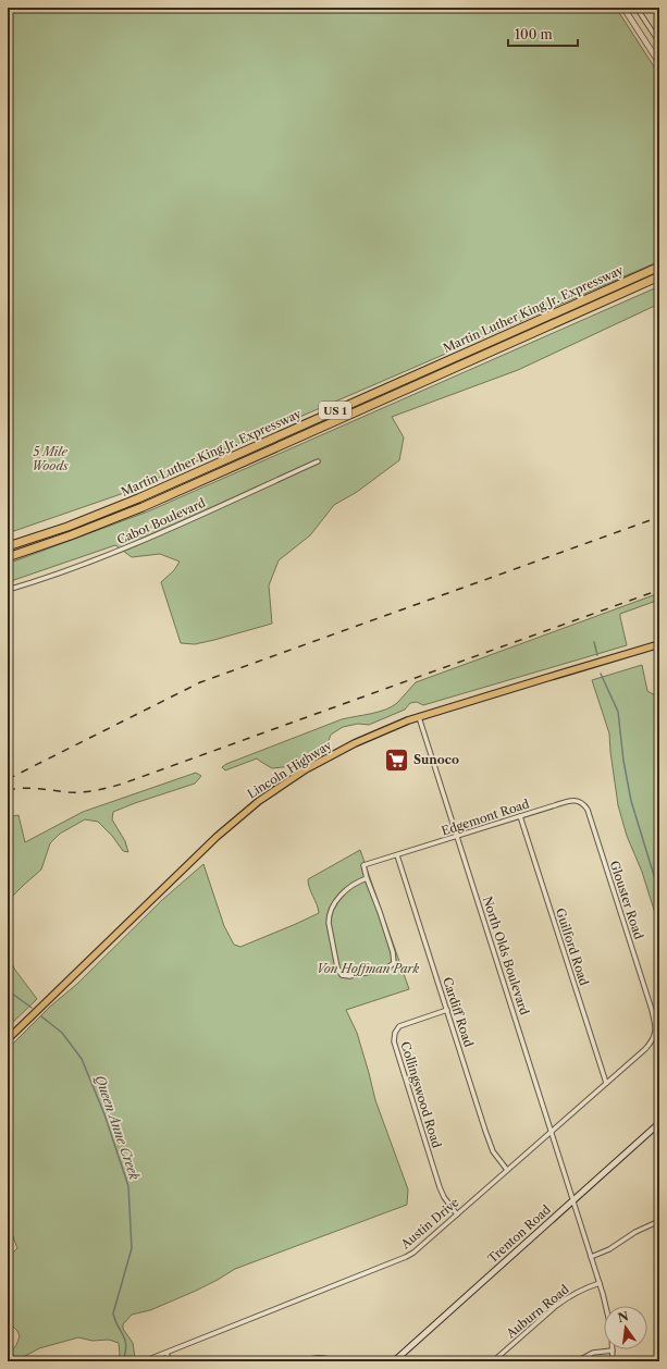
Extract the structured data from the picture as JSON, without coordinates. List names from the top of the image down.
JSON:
{
  "streets": {
    "highway": ["Martin Luther King Jr. Expressway", "US 1"],
    "main road": ["Lincoln Highway", "Trenton Road"],
    "street": [
      "Cabot Boulevard",
      "Edgemont Road",
      "Glouster Road",
      "Guilford Road",
      "North Olds Boulevard",
      "Cardiff Road",
      "Collingswood Road",
      "Austin Drive",
      "Auburn Road"
    ]
  },
  "crossings": [
    ["Lincoln Highway", "North Olds Boulevard"],
    ["Edgemont Road", "Glouster Road"],
    ["Edgemont Road", "Guilford Road"],
    ["Edgemont Road", "North Olds Boulevard"],
    ["Edgemont Road", "Cardiff Road"],
    ["Glouster Road", "Austin Drive"],
    ["Guilford Road", "Austin Drive"],
    ["North Olds Boulevard", "Austin Drive"],
    ["North Olds Boulevard", "Trenton Road"],
    ["North Olds Boulevard", "Auburn Road"],
    ["Cardiff Road", "Collingswood Road"],
    ["Cardiff Road", "Austin Drive"],
    ["Collingswood Road", "Austin Drive"]
  ],
  "water": ["Queen Anne Creek"],
  "parks": ["5 Mile Woods", "Von Hoffman Park"],
  "places": {
    "supermarket": ["Sunoco"]
  },
  "scale_bar": "100 m",
  "north": "top"
}
